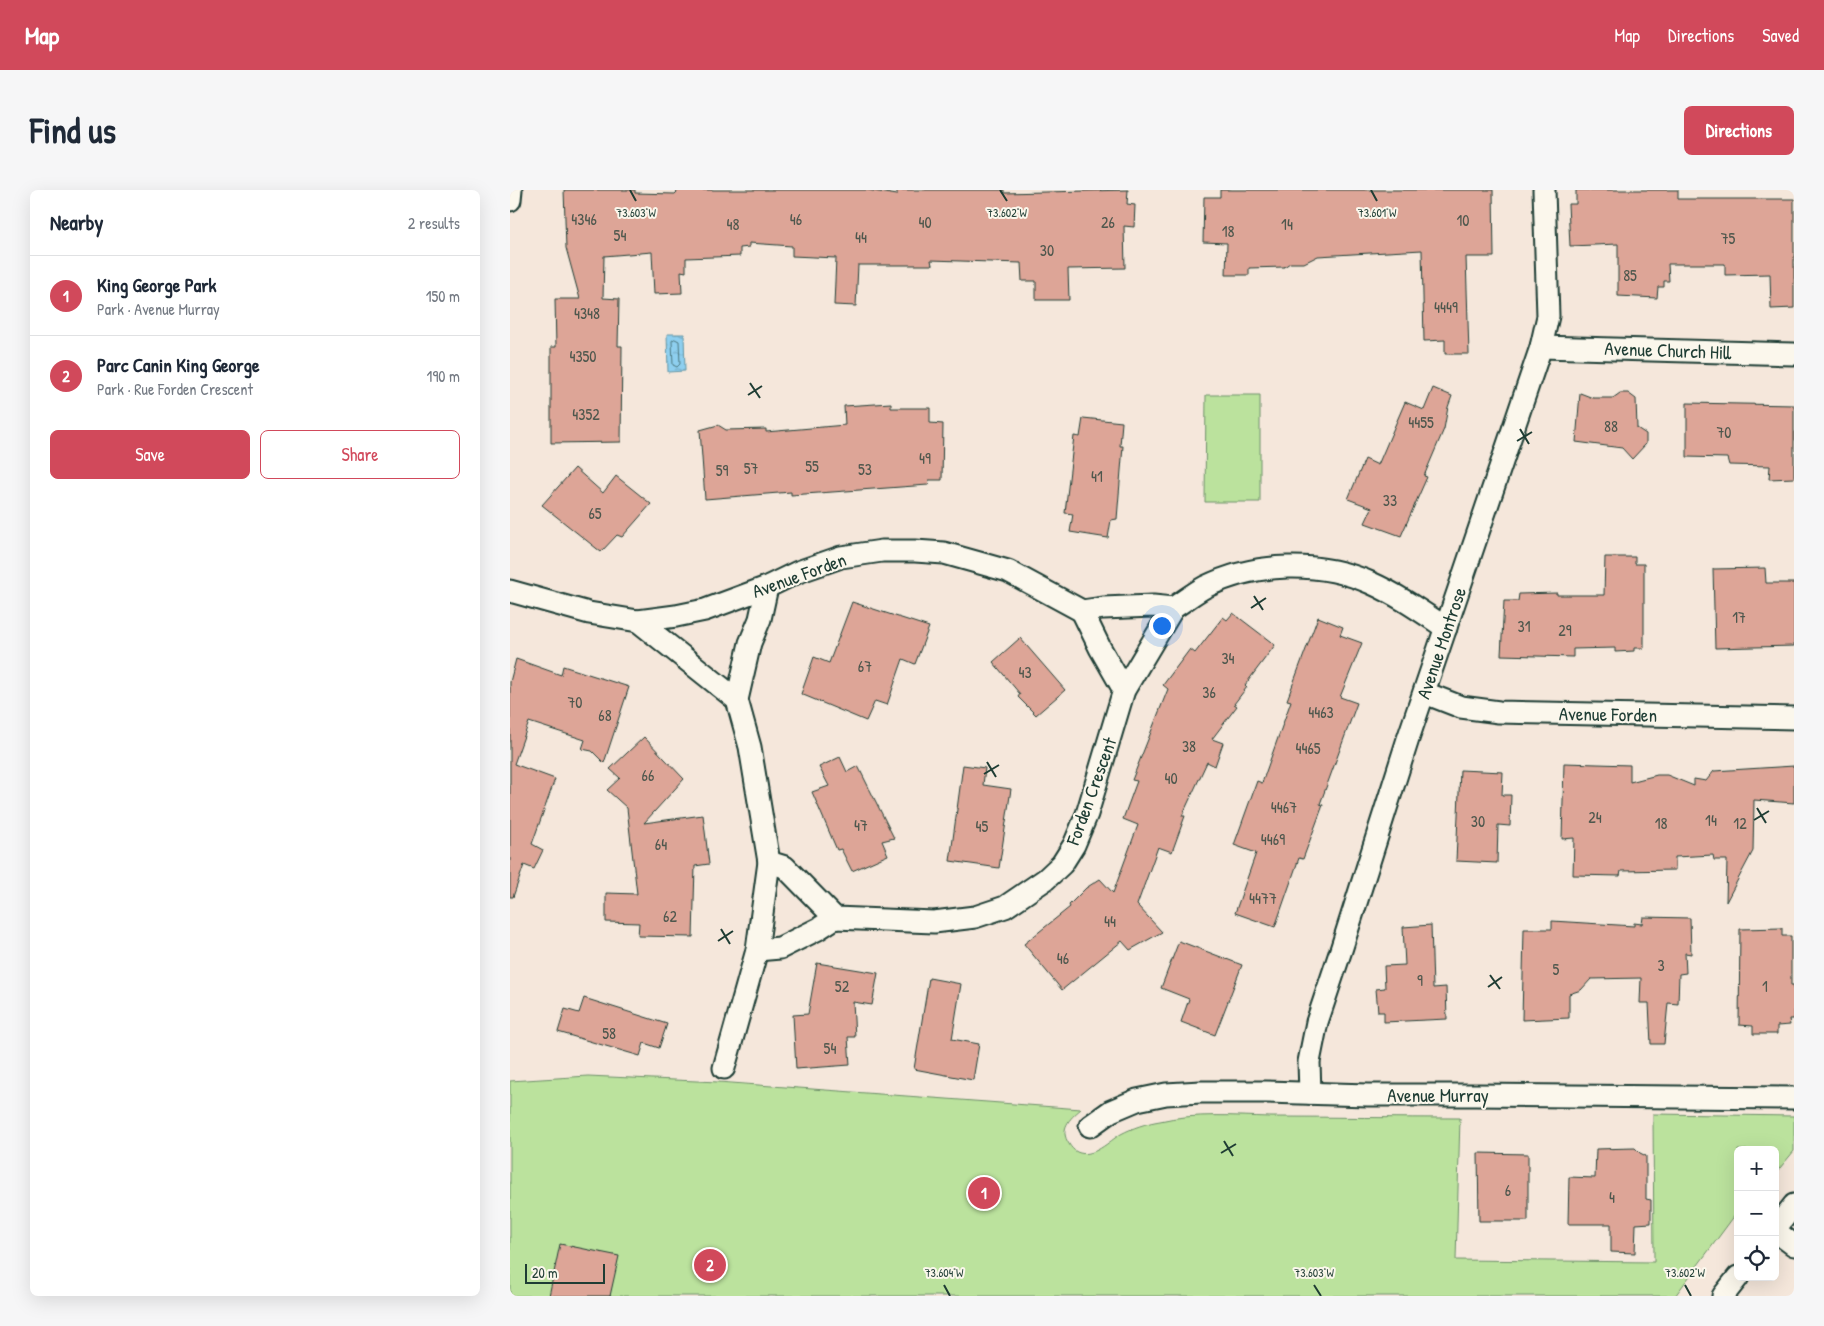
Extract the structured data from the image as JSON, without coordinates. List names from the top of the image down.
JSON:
{
  "streets": {
    "street": [
      "Avenue Church Hill",
      "Avenue Forden",
      "Avenue Montrose",
      "Forden Crescent",
      "Avenue Murray"
    ]
  },
  "crossings": [
    ["Avenue Church Hill", "Avenue Montrose"],
    ["Avenue Forden", "Avenue Montrose"],
    ["Avenue Montrose", "Avenue Murray"]
  ],
  "house_numbers": [
    "4346",
    "46",
    "10",
    "40",
    "26",
    "48",
    "14",
    "18",
    "54",
    "44",
    "75",
    "30",
    "85",
    "4449",
    "4348",
    "4350",
    "4352",
    "4455",
    "88",
    "70",
    "49",
    "55",
    "57",
    "53",
    "59",
    "41",
    "33",
    "65",
    "17",
    "31",
    "29",
    "34",
    "67",
    "43",
    "36",
    "70",
    "4463",
    "68",
    "38",
    "4465",
    "66",
    "40",
    "4467",
    "24",
    "14",
    "30",
    "18",
    "12",
    "47",
    "45",
    "4469",
    "64",
    "4477",
    "62",
    "44",
    "46",
    "3",
    "5",
    "9",
    "52",
    "1",
    "58",
    "54",
    "6",
    "4"
  ],
  "scale_bar": "20 m",
  "page": {
    "header": "Map",
    "nav": ["Map", "Directions", "Saved"],
    "buttons": [
      "Directions",
      ["Save", "Share"]
    ],
    "title": "Find us",
    "heading": ["Nearby", "2 results"],
    "list": [
      {
        "mark": "1",
        "name": "King George Park",
        "note": "Park · Avenue Murray",
        "value": "150 m"
      },
      {
        "mark": "2",
        "name": "Parc Canin King George",
        "note": "Park · Rue Forden Crescent",
        "value": "190 m"
      }
    ],
    "map_buttons": ["+", "−"],
    "pins": ["1", "2"],
    "scale": "20 m"
  },
  "coordinates": [
    "73.601°W",
    "73.603°W",
    "73.602°W",
    "73.604°W"
  ]
}
